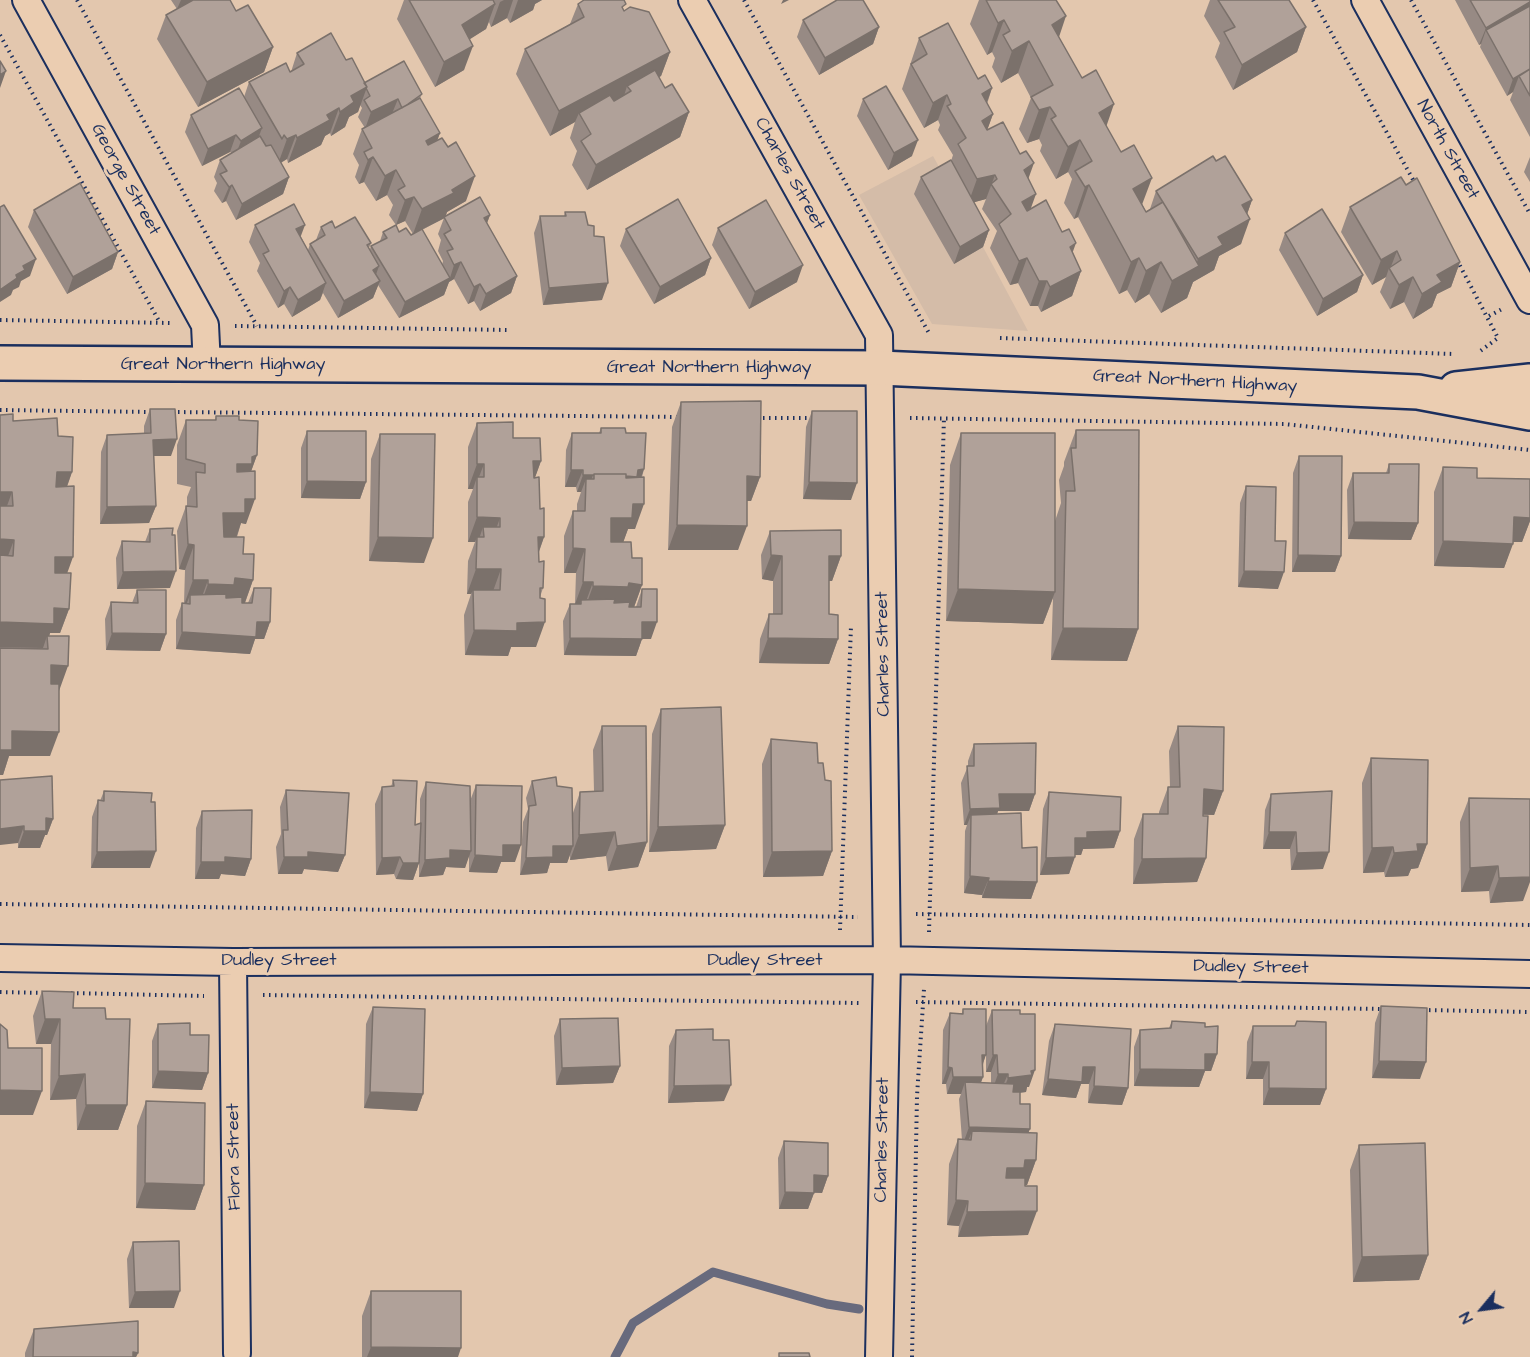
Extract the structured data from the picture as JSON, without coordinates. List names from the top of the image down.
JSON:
{
  "streets": {
    "main road": ["Great Northern Highway"],
    "street": [
      "North Street",
      "Charles Street",
      "George Street",
      "Dudley Street",
      "Flora Street"
    ]
  },
  "crossings": [
    ["Charles Street", "Great Northern Highway"],
    ["Charles Street", "Dudley Street"],
    ["George Street", "Great Northern Highway"],
    ["Dudley Street", "Flora Street"]
  ],
  "north": "bottom left"
}
